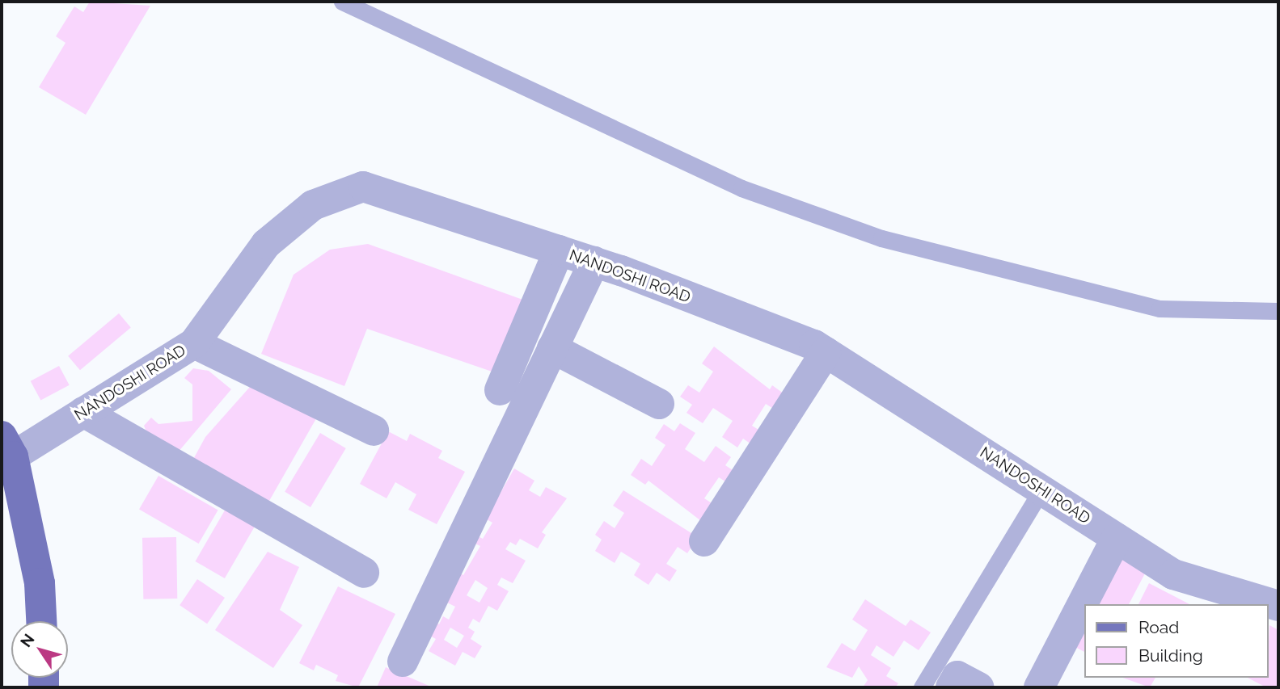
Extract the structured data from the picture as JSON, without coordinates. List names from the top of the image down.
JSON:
{
  "streets": {
    "street": ["NANDOSHI ROAD"]
  },
  "legend": ["Road", "Building"],
  "north": "top left"
}
